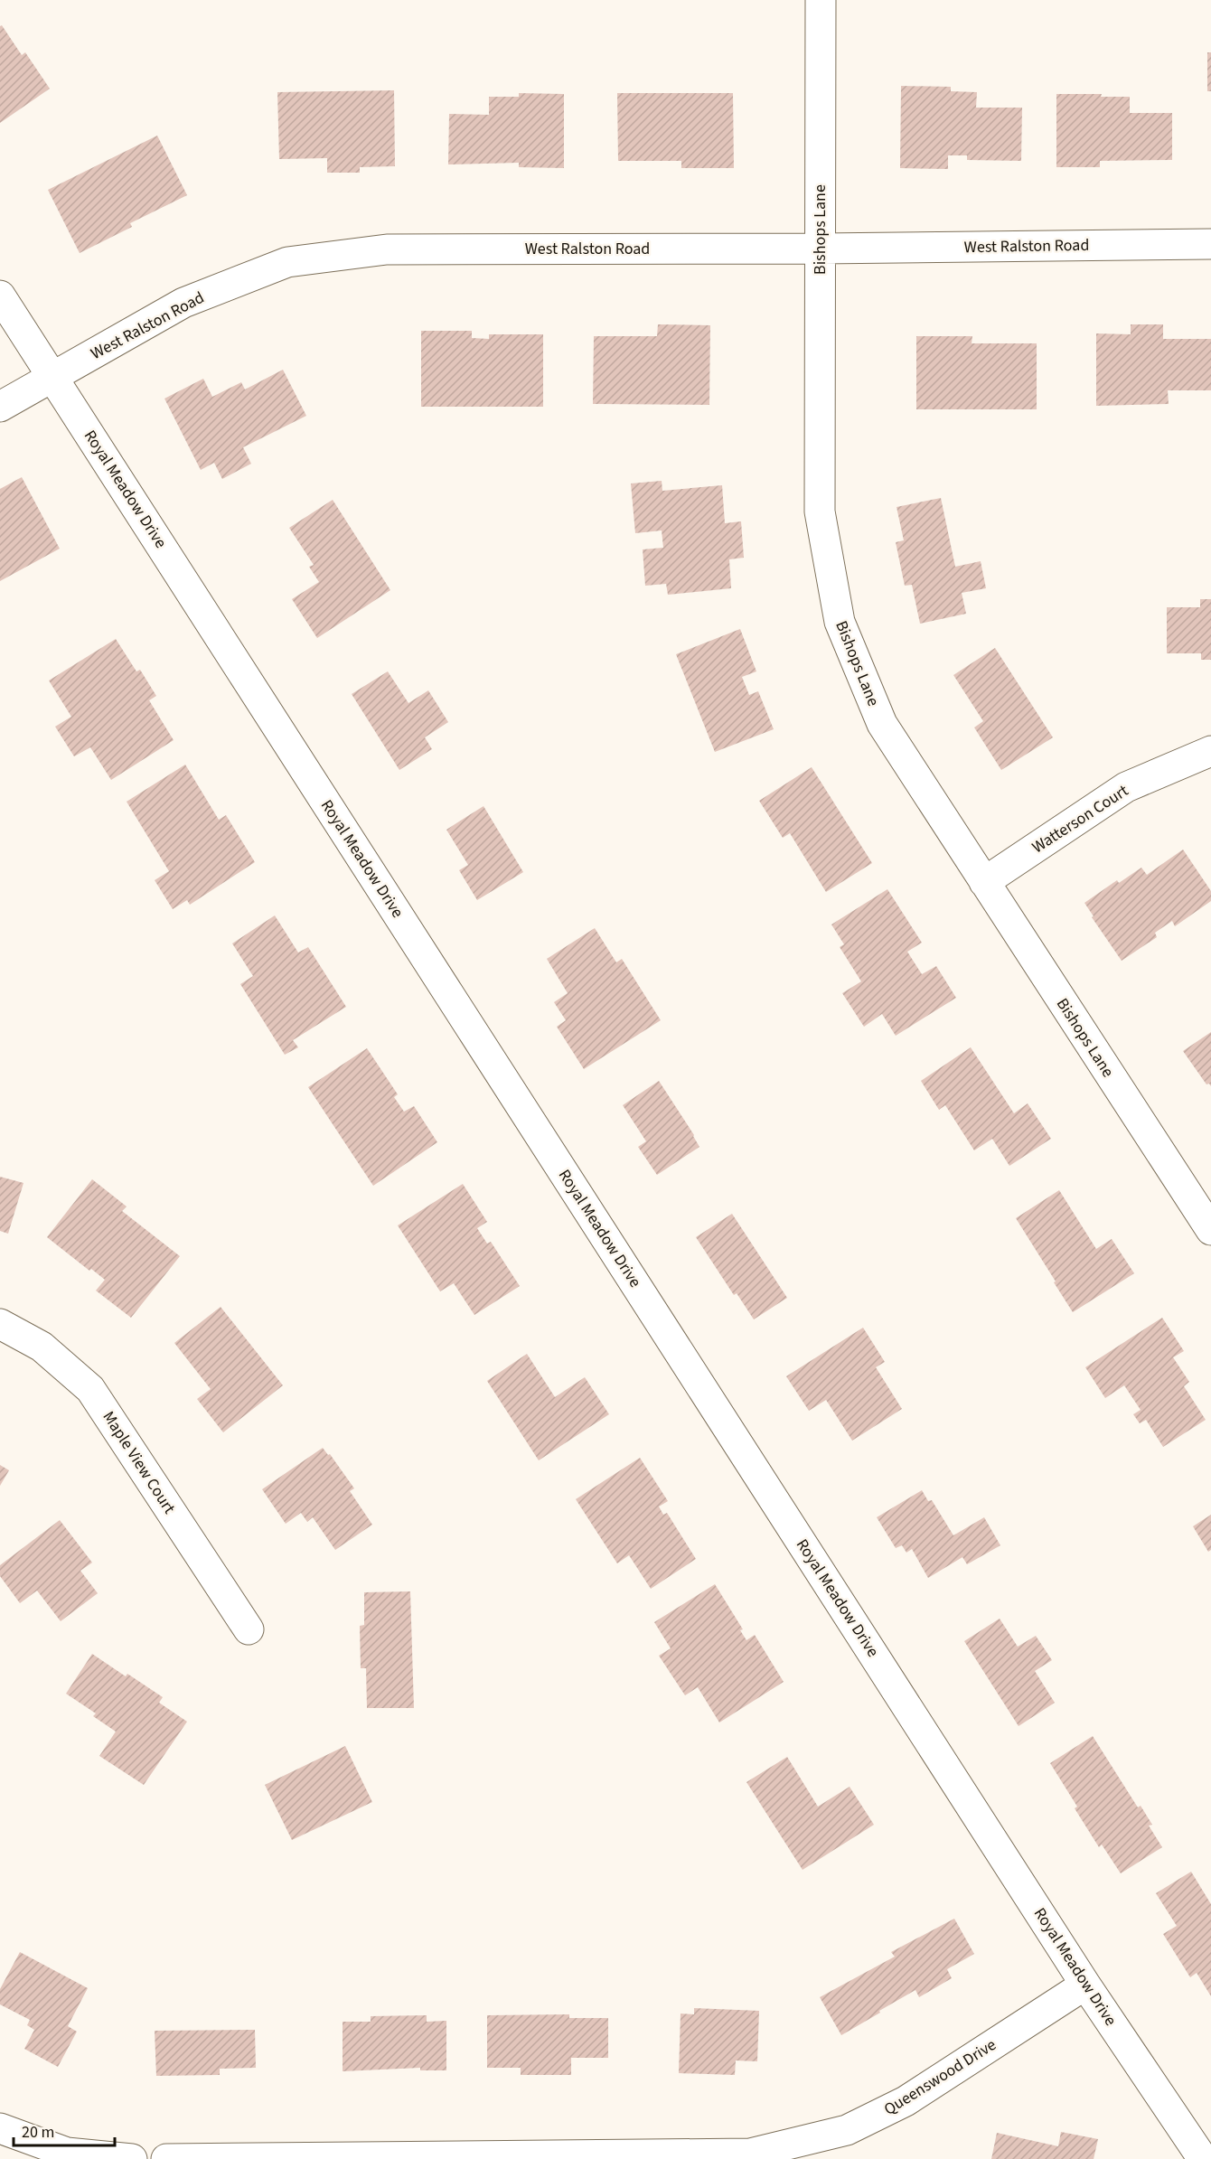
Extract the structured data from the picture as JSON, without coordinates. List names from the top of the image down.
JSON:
{
  "streets": {
    "street": [
      "Bishops Lane",
      "West Ralston Road",
      "Royal Meadow Drive",
      "Watterson Court",
      "Maple View Court",
      "Queenswood Drive"
    ]
  },
  "crossings": [
    ["Bishops Lane", "West Ralston Road"],
    ["Bishops Lane", "Watterson Court"],
    ["West Ralston Road", "Royal Meadow Drive"],
    ["Royal Meadow Drive", "Queenswood Drive"]
  ],
  "scale_bar": "20 m"
}
